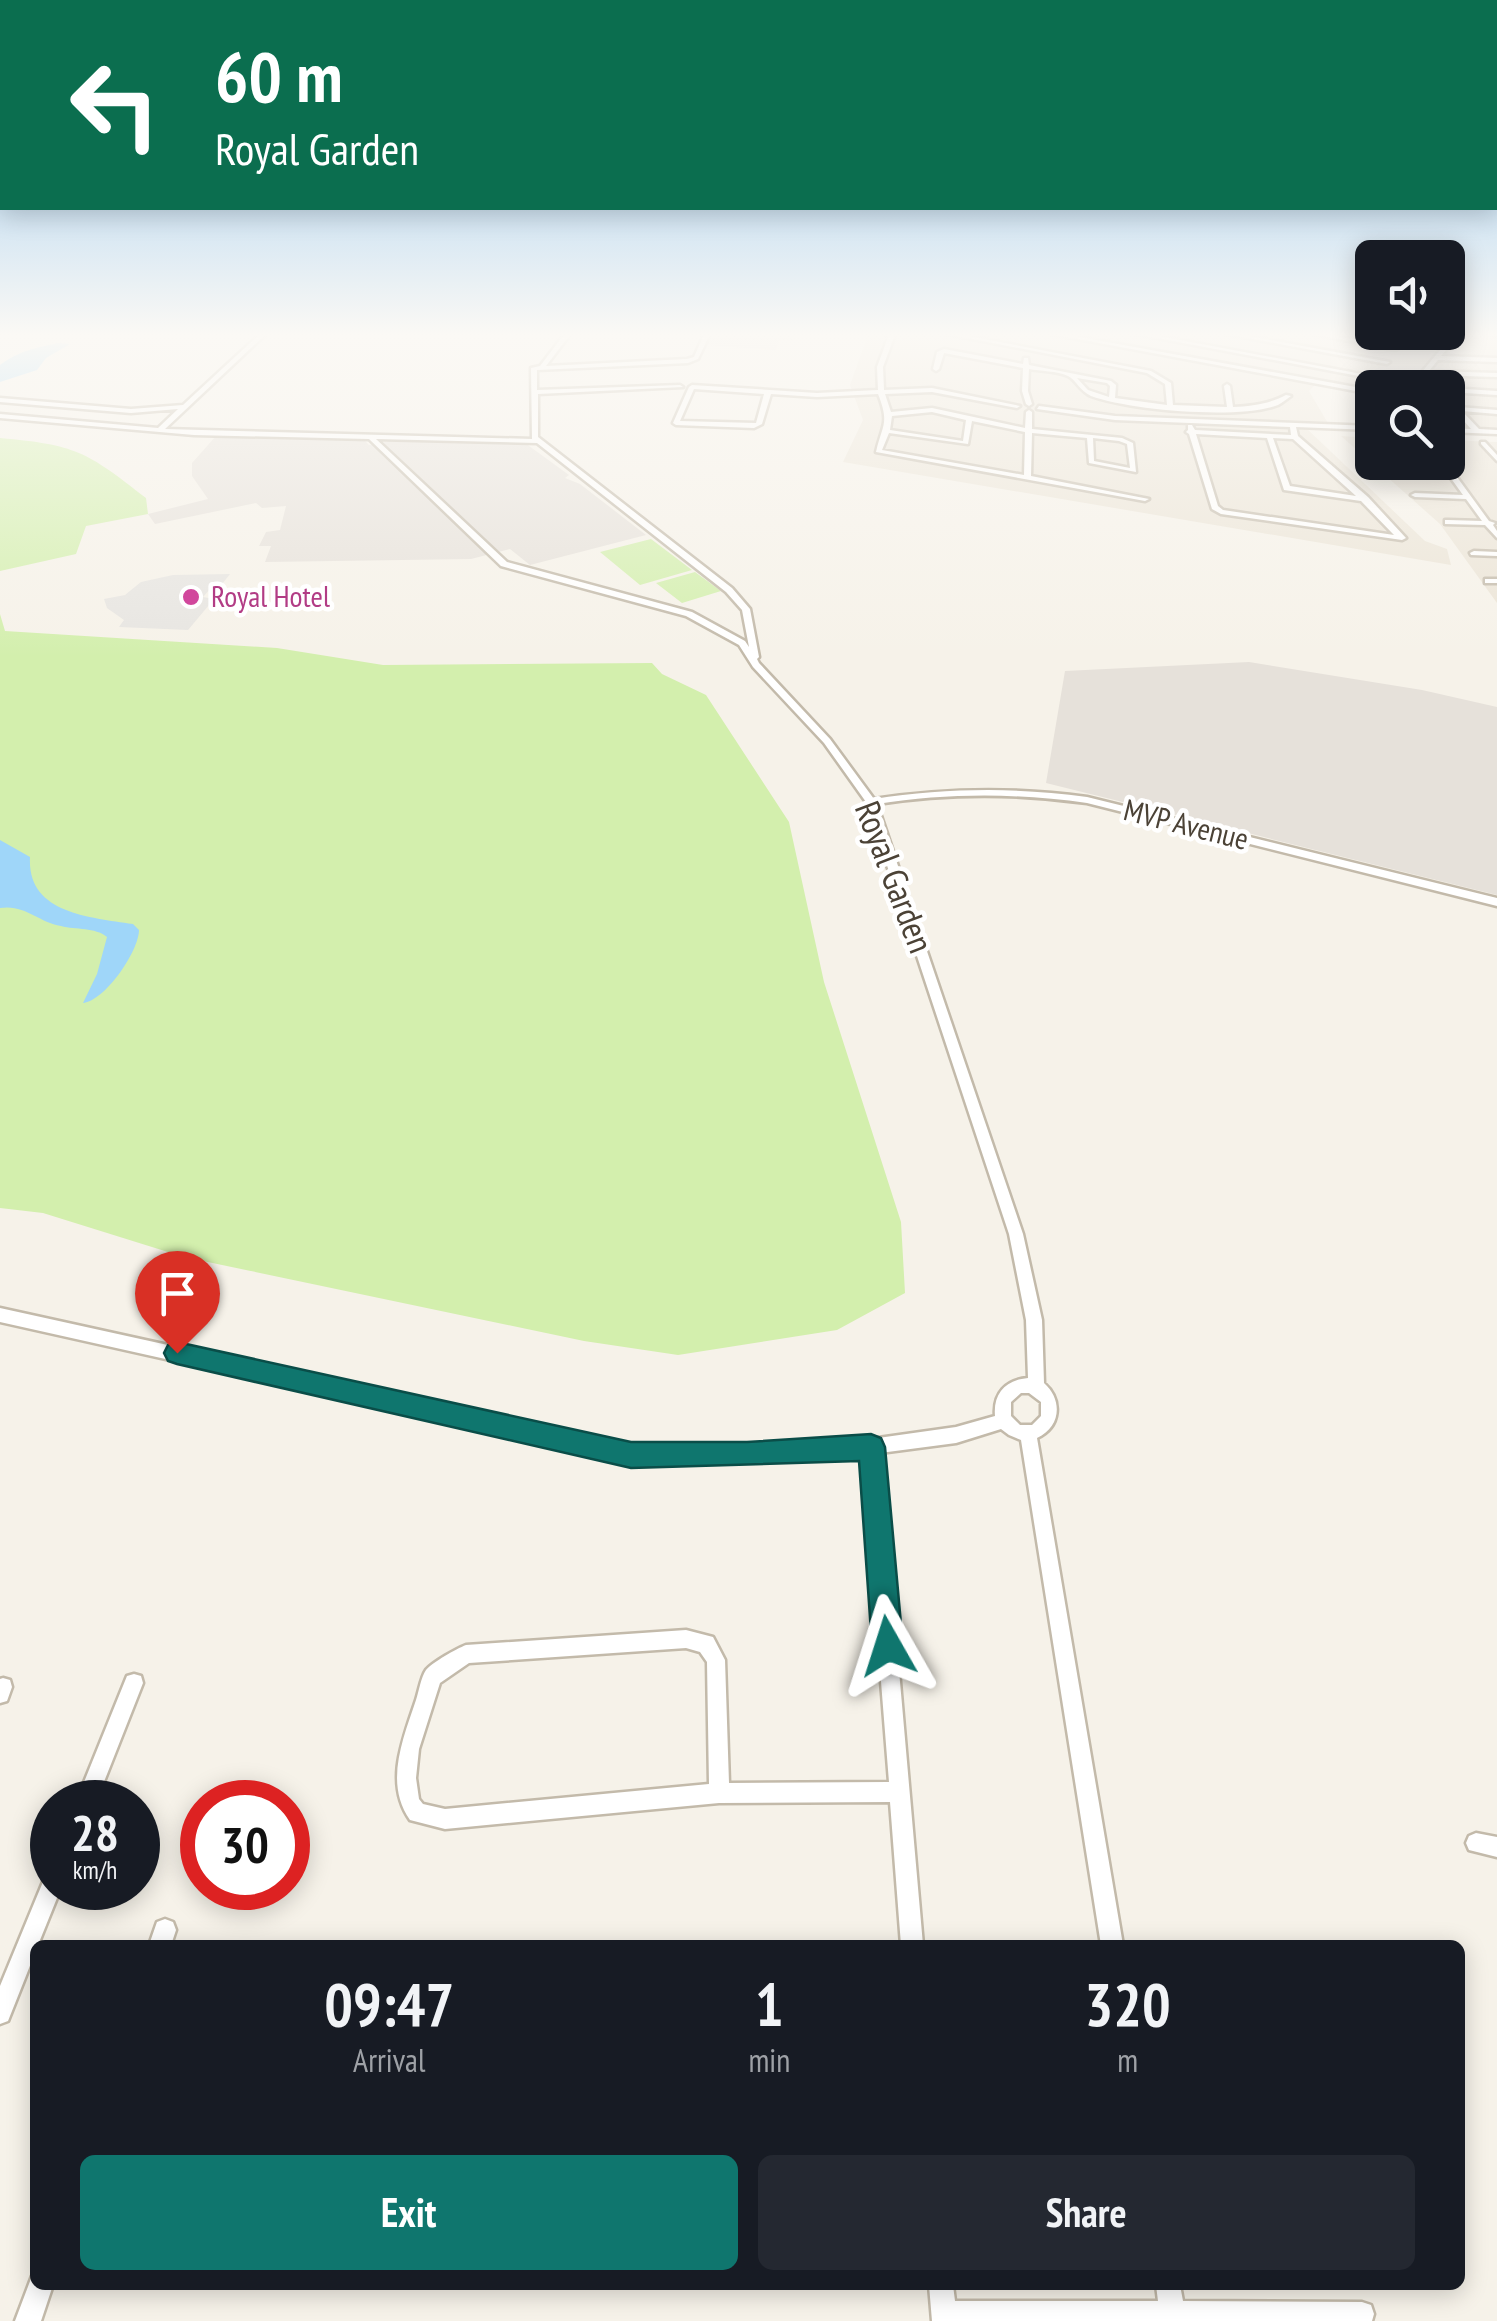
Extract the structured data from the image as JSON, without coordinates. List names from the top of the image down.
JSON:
{
  "streets": {
    "street": ["MVP Avenue", "Royal Garden"]
  },
  "crossings": [
    ["MVP Avenue", "Royal Garden"]
  ],
  "places": ["Royal Hotel"],
  "page": {
    "turn": ["60 m", "Royal Garden"],
    "speed": "28 km/h",
    "limit": "30",
    "eta": [
      "09:47",
      "Arrival",
      "1",
      "min",
      "320",
      "m"
    ],
    "buttons": ["Exit", "Share"]
  }
}
